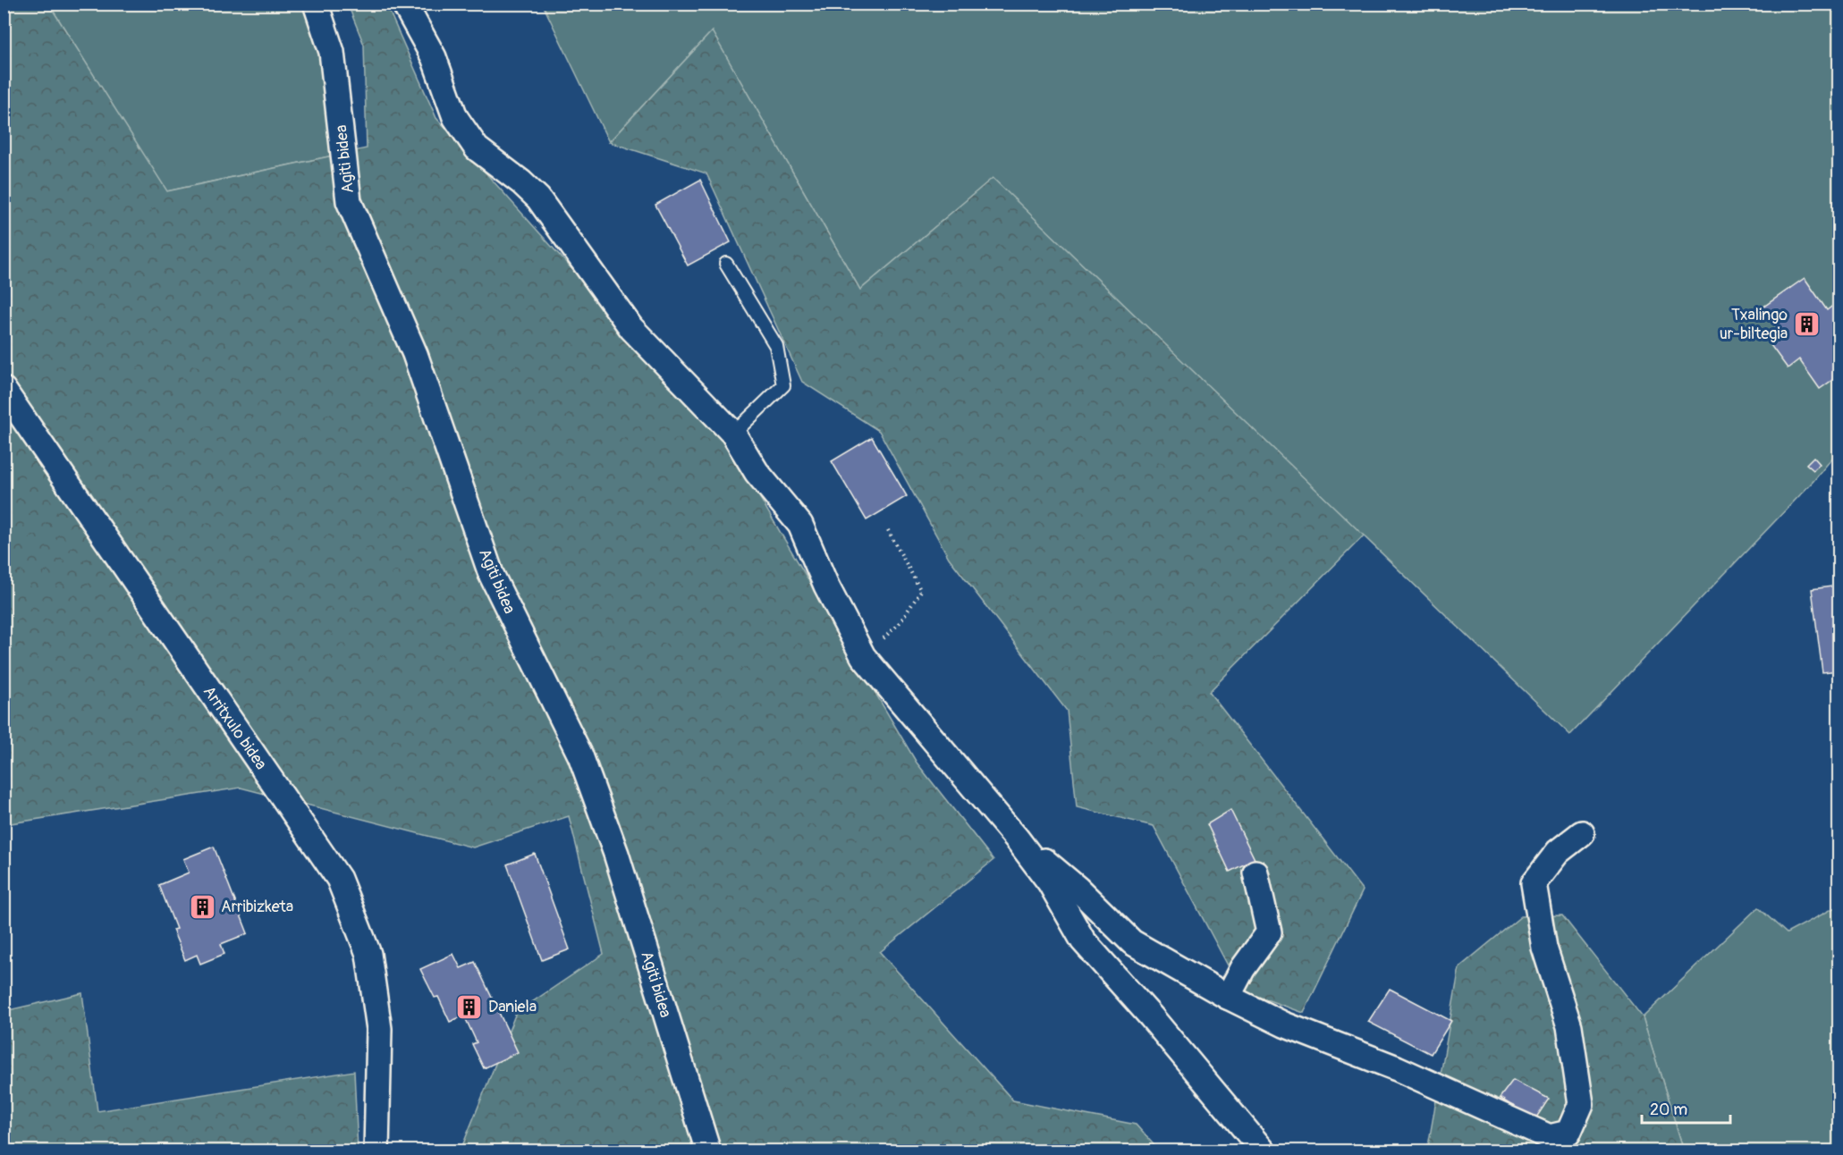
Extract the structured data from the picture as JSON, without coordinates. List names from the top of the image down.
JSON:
{
  "streets": {
    "street": ["Agiti bidea", "Arritxulo bidea"]
  },
  "places": {
    "building": ["Txalingo ur-biltegia", "Arribizketa", "Daniela"]
  },
  "scale_bar": "20 m"
}
